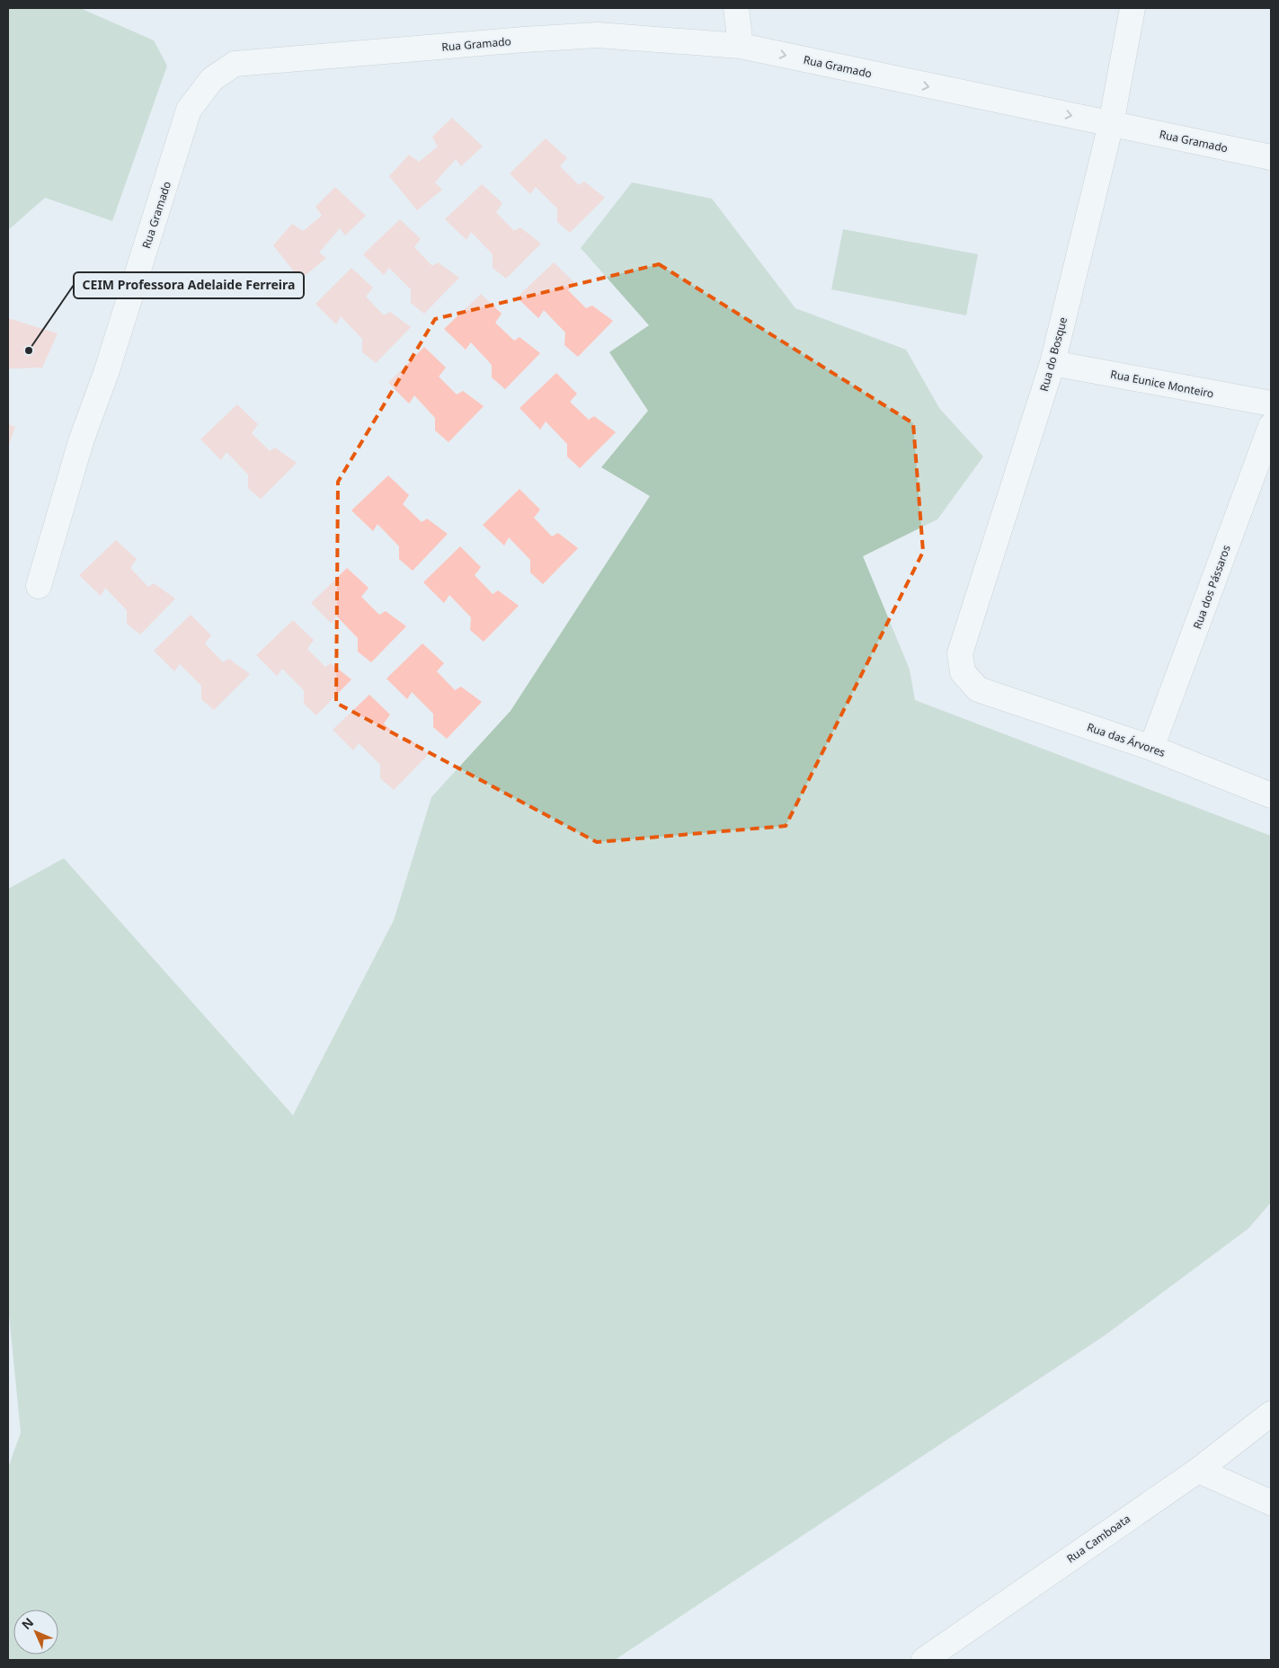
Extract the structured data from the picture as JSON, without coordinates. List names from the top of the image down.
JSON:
{
  "streets": {
    "street": [
      "Rua Gramado",
      "Rua do Bosque",
      "Rua Eunice Monteiro",
      "Rua dos Pássaros",
      "Rua das Árvores",
      "Rua Camboata"
    ]
  },
  "crossings": [
    ["Rua Gramado", "Rua do Bosque"],
    ["Rua do Bosque", "Rua Eunice Monteiro"],
    ["Rua do Bosque", "Rua das Árvores"],
    ["Rua dos Pássaros", "Rua das Árvores"]
  ],
  "places": ["CEIM Professora Adelaide Ferreira"],
  "north": "top left"
}
